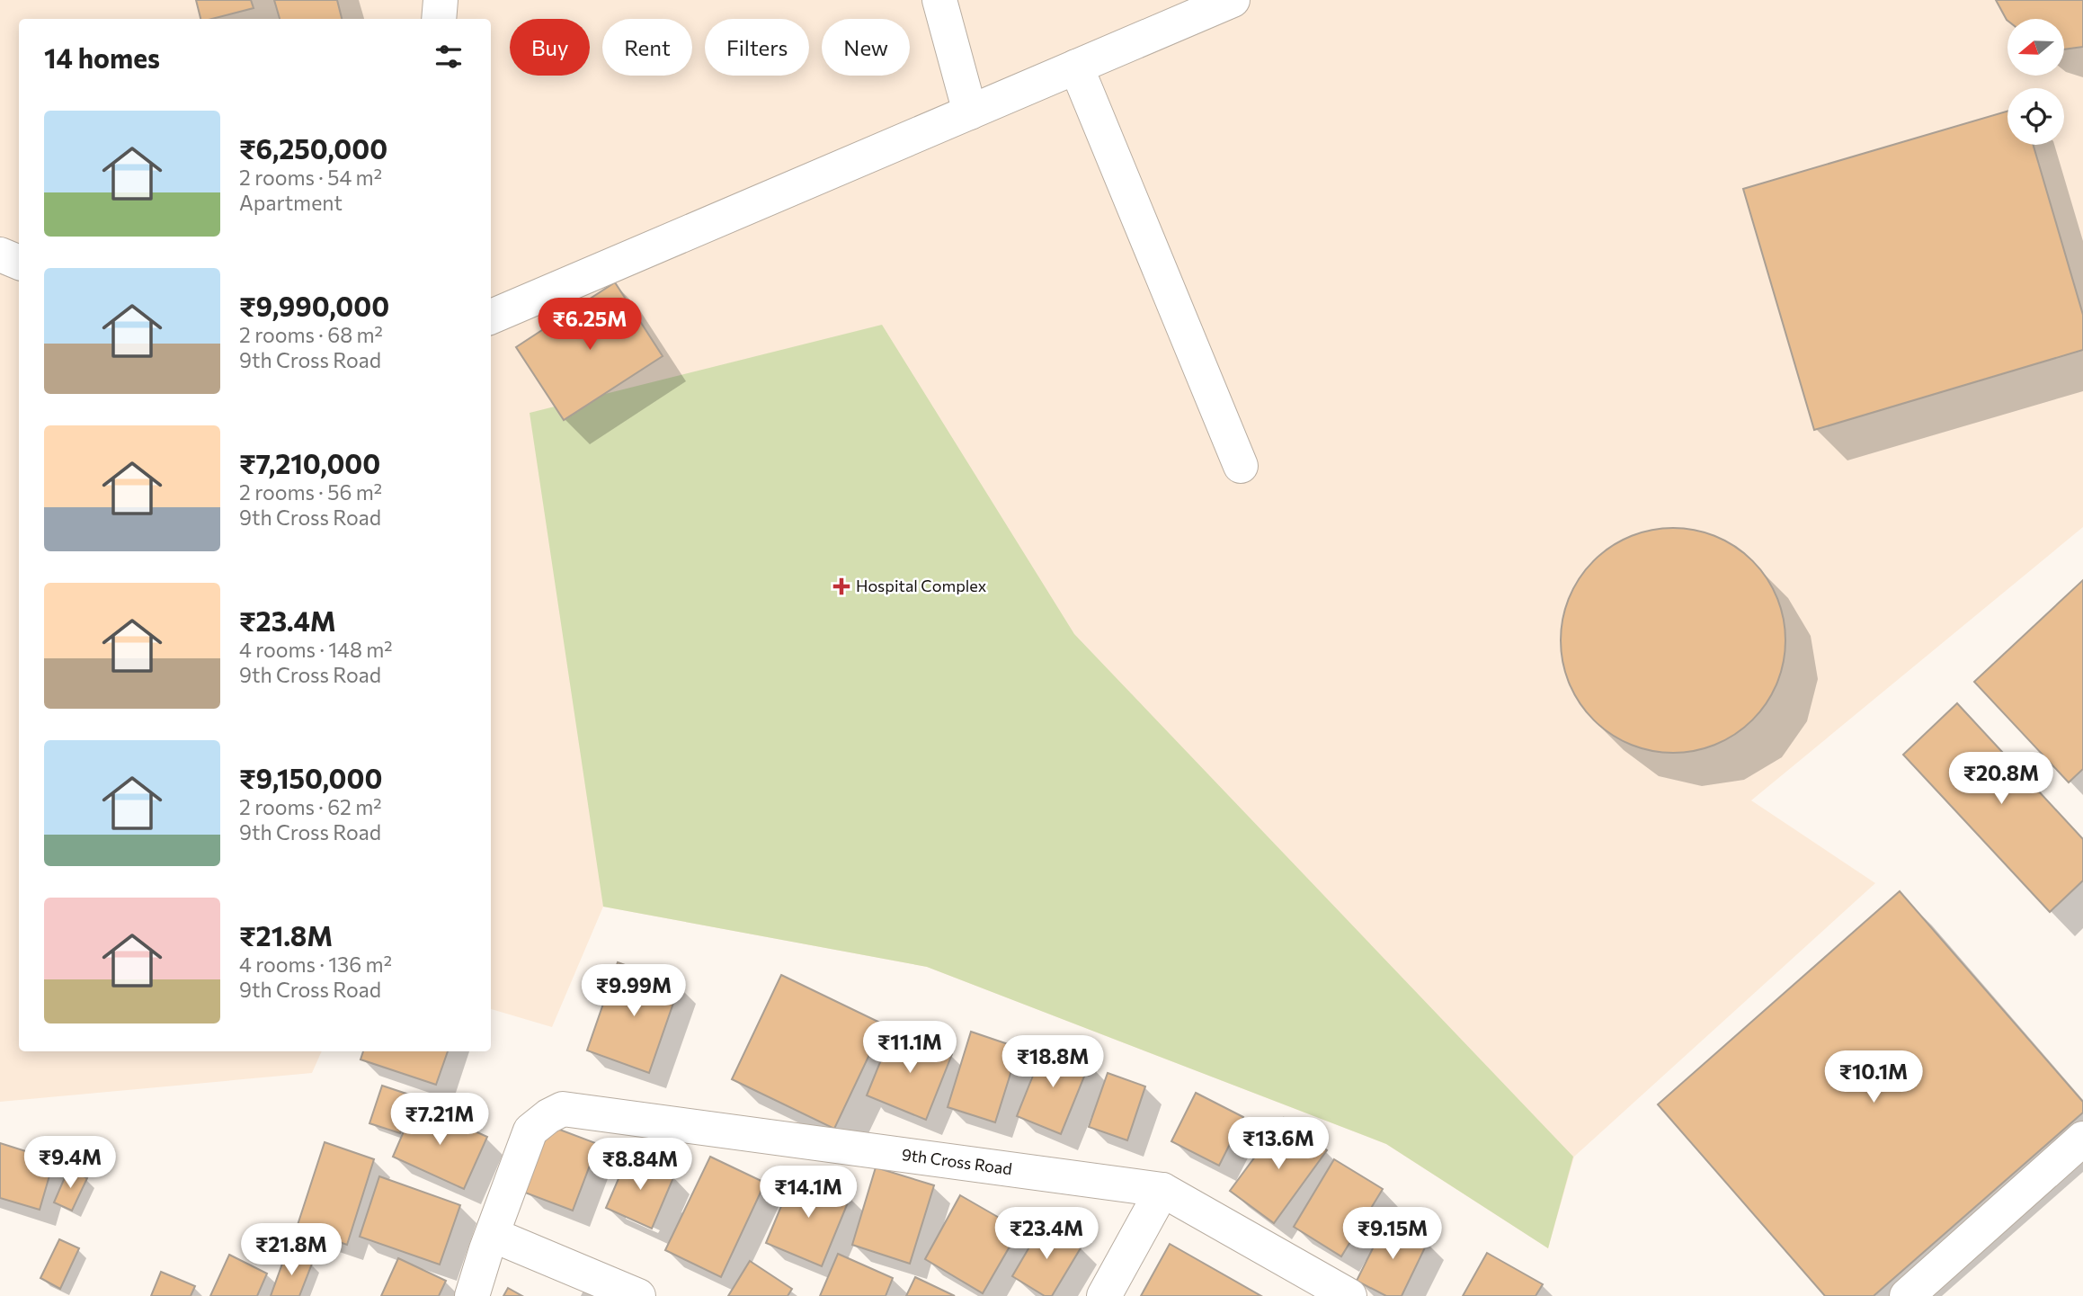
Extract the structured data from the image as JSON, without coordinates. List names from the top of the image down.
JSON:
{
  "streets": {
    "street": ["9th Cross Road"]
  },
  "places": {
    "health": ["Hospital Complex"]
  },
  "north": "left",
  "page": {
    "chip": [
      "Buy",
      "Rent",
      "Filters",
      "New"
    ],
    "heading": "14 homes",
    "list": [
      {
        "name": "₹6,250,000",
        "note": "2 rooms · 54 m² · Apartment"
      },
      {
        "name": "₹9,990,000",
        "note": "2 rooms · 68 m² · 9th Cross Road"
      },
      {
        "name": "₹7,210,000",
        "note": "2 rooms · 56 m² · 9th Cross Road"
      },
      {
        "name": "₹23.4M",
        "note": "4 rooms · 148 m² · 9th Cross Road"
      },
      {
        "name": "₹9,150,000",
        "note": "2 rooms · 62 m² · 9th Cross Road"
      },
      {
        "name": "₹21.8M",
        "note": "4 rooms · 136 m² · 9th Cross Road"
      }
    ],
    "price": [
      "₹6.25M",
      "₹20.8M",
      "₹9.99M",
      "₹11.1M",
      "₹18.8M",
      "₹10.1M",
      "₹7.21M",
      "₹13.6M",
      "₹9.4M",
      "₹8.84M",
      "₹14.1M",
      "₹23.4M",
      "₹9.15M",
      "₹21.8M"
    ]
  }
}
